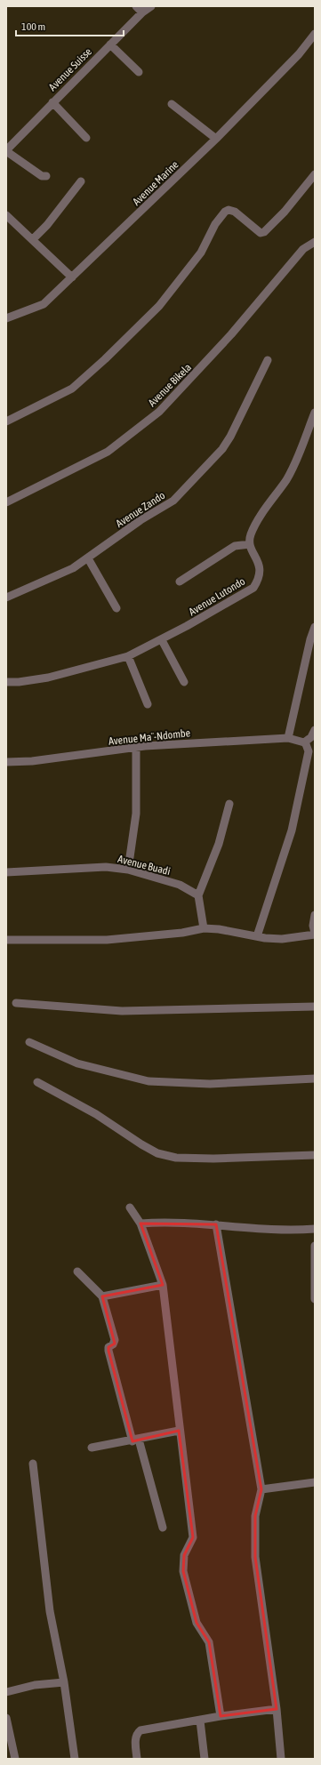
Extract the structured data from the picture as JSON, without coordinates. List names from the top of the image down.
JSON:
{
  "streets": {
    "street": [
      "Avenue Suisse",
      "Avenue Marine",
      "Avenue Bikela",
      "Avenue Zando",
      "Avenue Lutondo",
      "Avenue Ma¨-Ndombe",
      "Avenue Buadi"
    ]
  },
  "scale_bar": "100 m"
}
